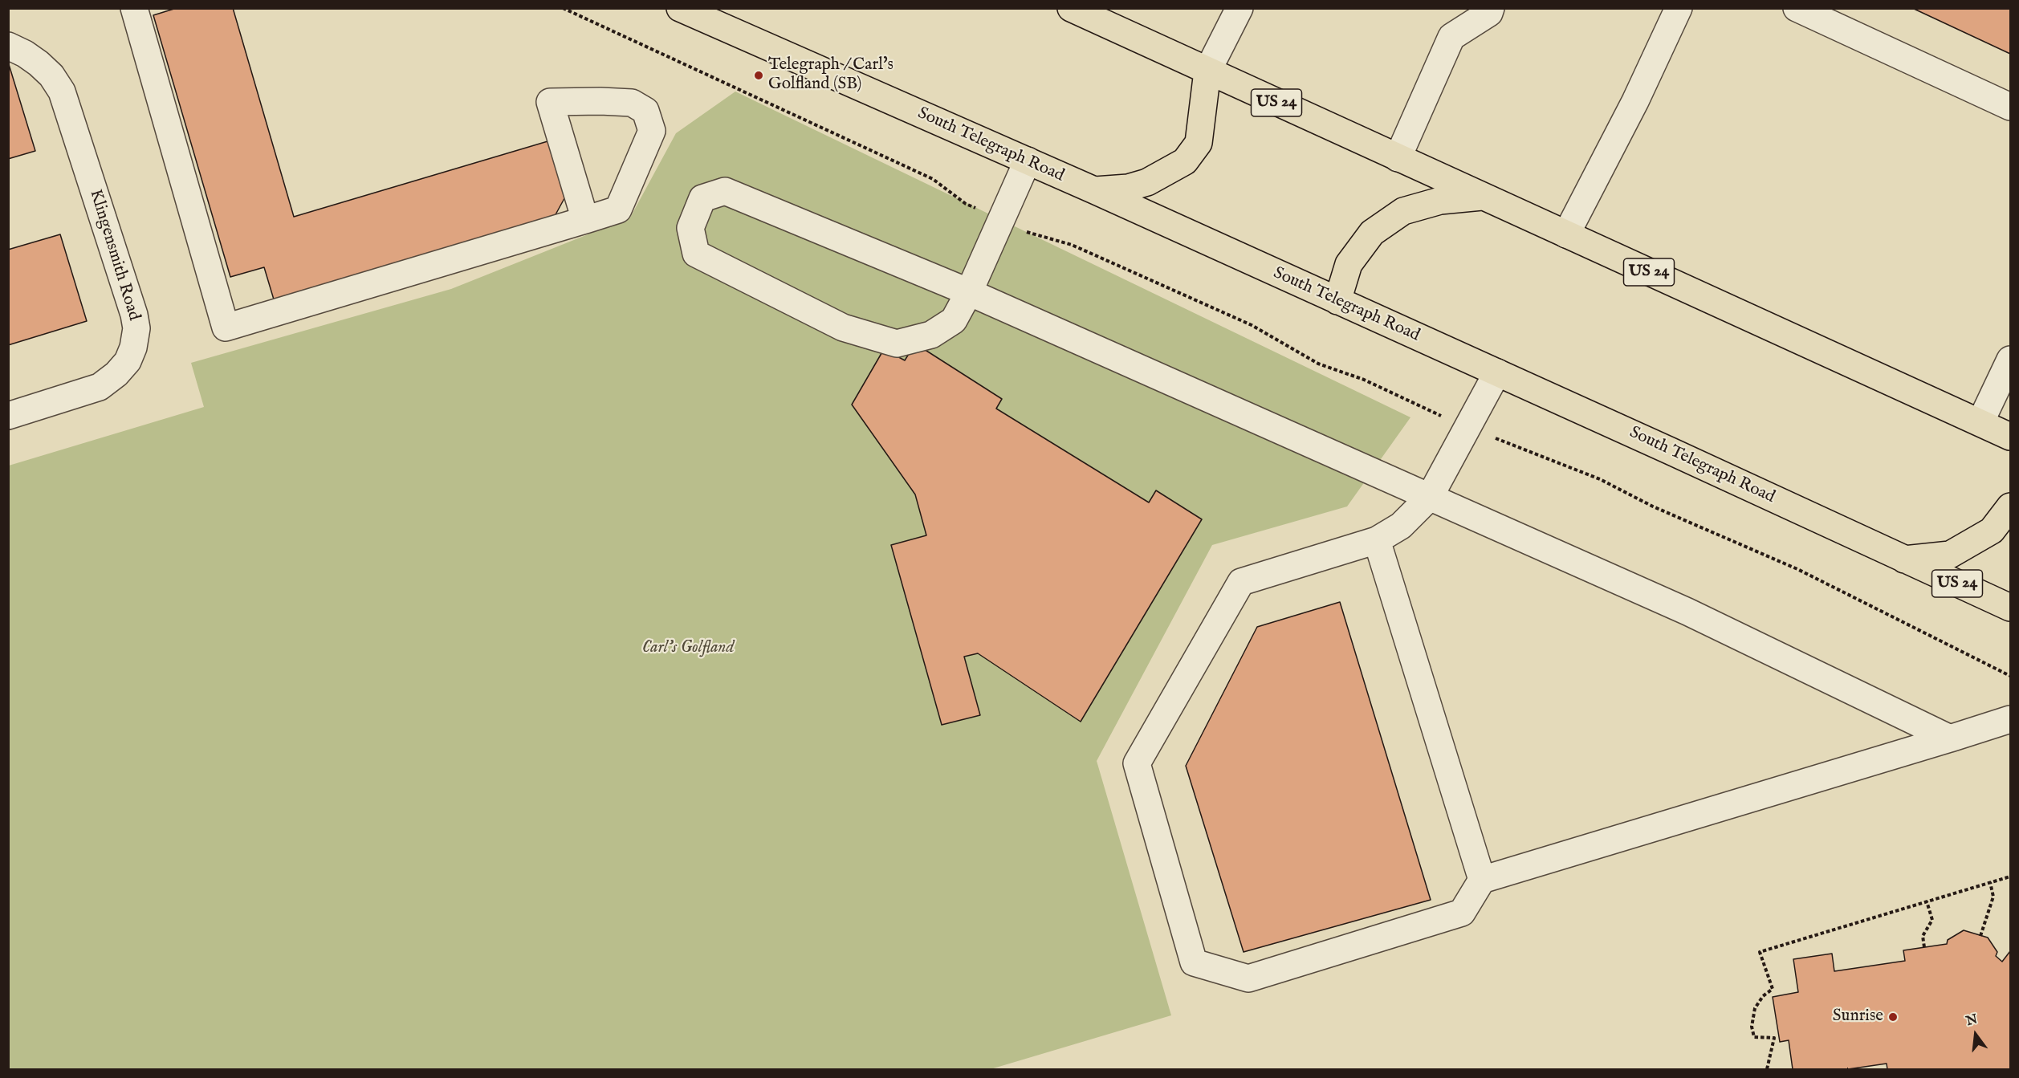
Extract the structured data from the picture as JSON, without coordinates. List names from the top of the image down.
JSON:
{
  "streets": {
    "highway": ["US 24", "South Telegraph Road"],
    "street": ["Klingensmith Road"]
  },
  "parks": ["Carl's Golfland"],
  "places": ["Telegraph / Carl's Golfland (SB)", "Sunrise"],
  "north": "top"
}
